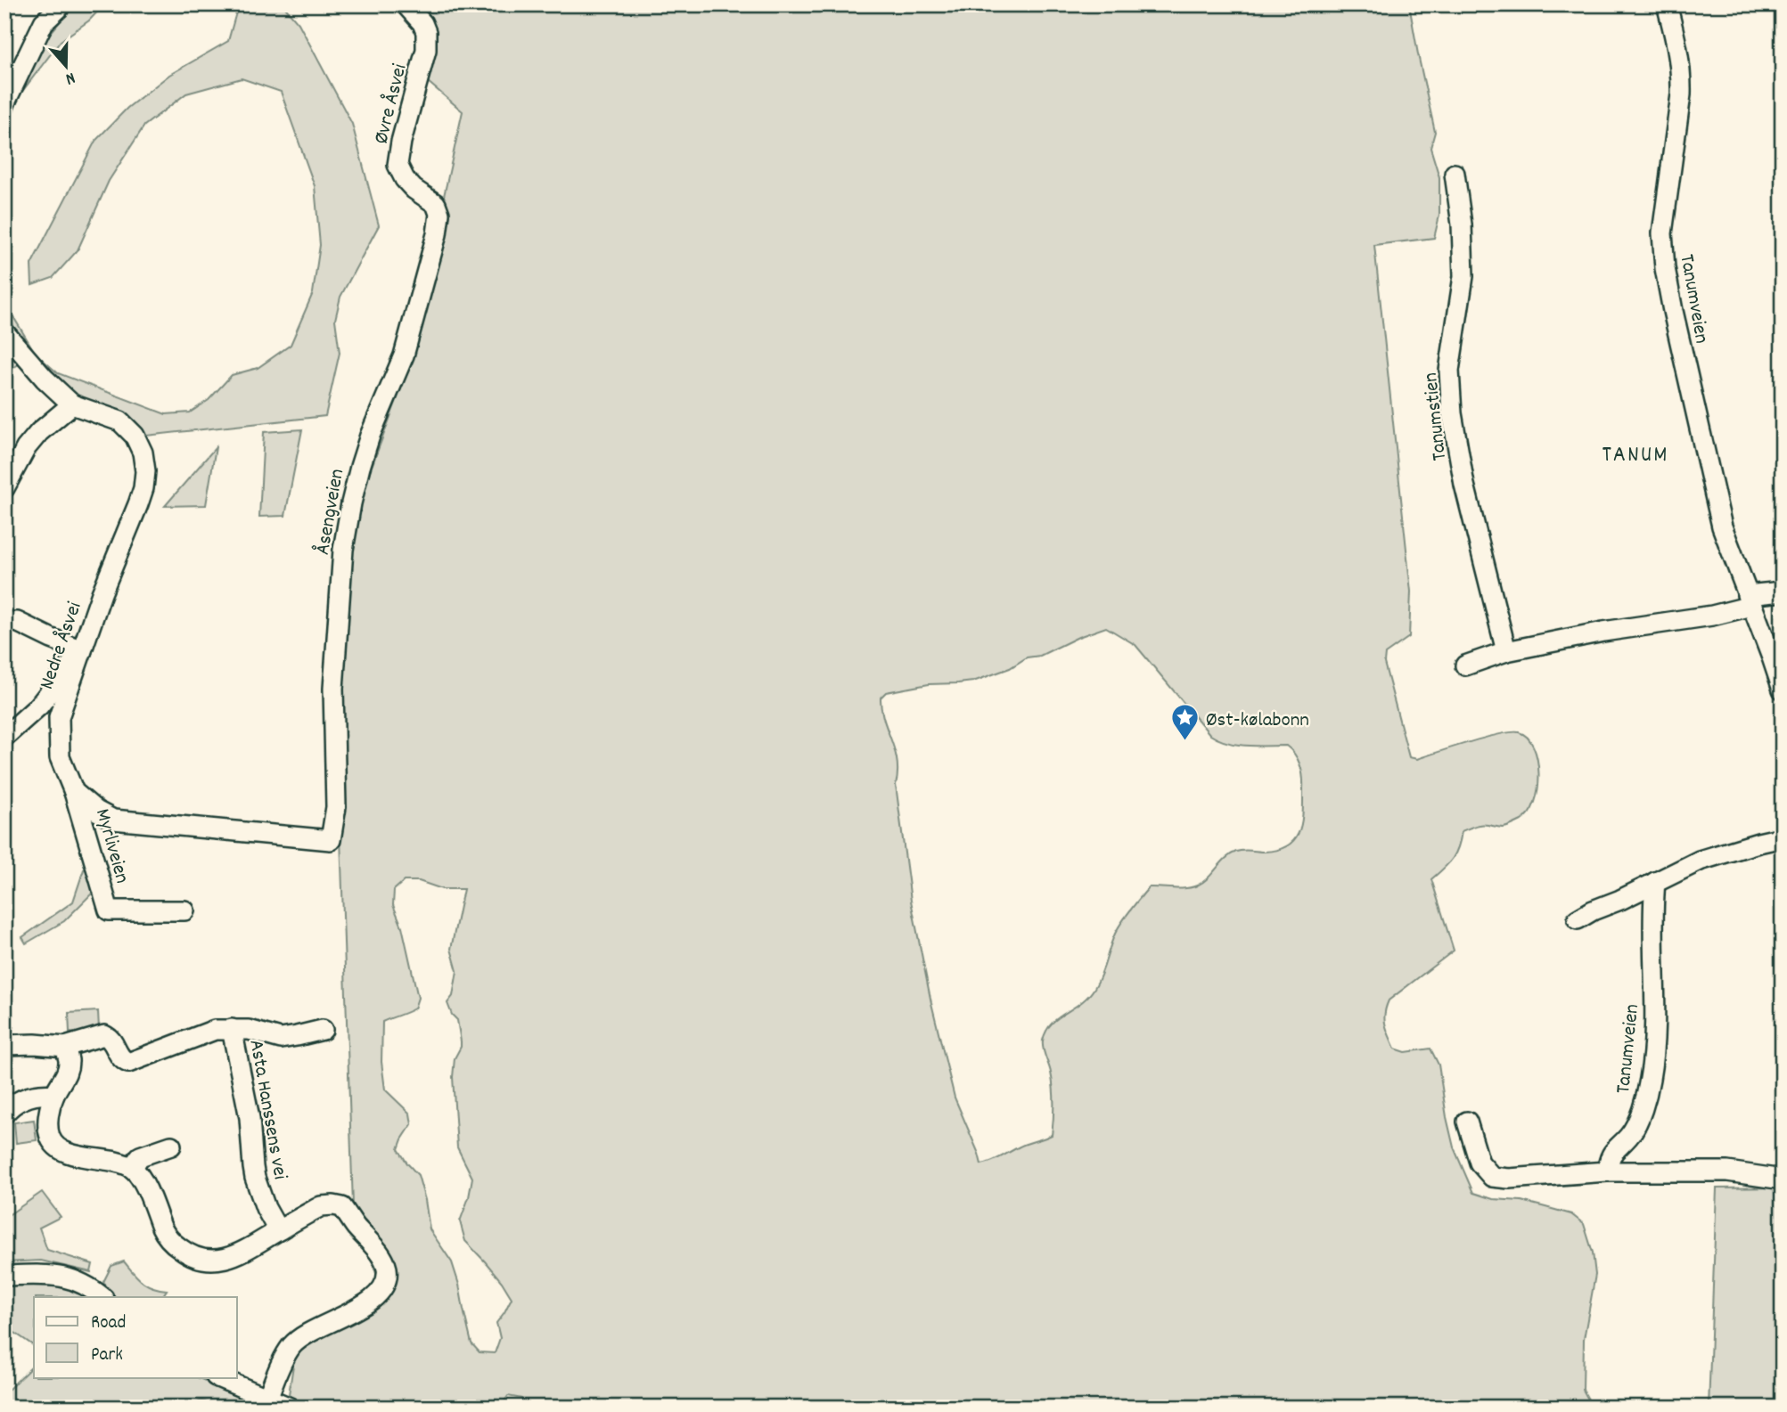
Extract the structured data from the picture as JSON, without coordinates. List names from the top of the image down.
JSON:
{
  "streets": {
    "street": [
      "Øvre Åsvei",
      "Tanumveien",
      "Tanumstien",
      "Åsengveien",
      "Nedre Åsvei",
      "Myrliveien",
      "Asta Hanssens vei"
    ]
  },
  "crossings": [
    ["Øvre Åsvei", "Åsengveien"],
    ["Åsengveien", "Nedre Åsvei"],
    ["Nedre Åsvei", "Myrliveien"]
  ],
  "districts": ["TANUM"],
  "places": {
    "place": ["Øst-kølabonn"]
  },
  "legend": ["Road", "Park"],
  "north": "bottom"
}
